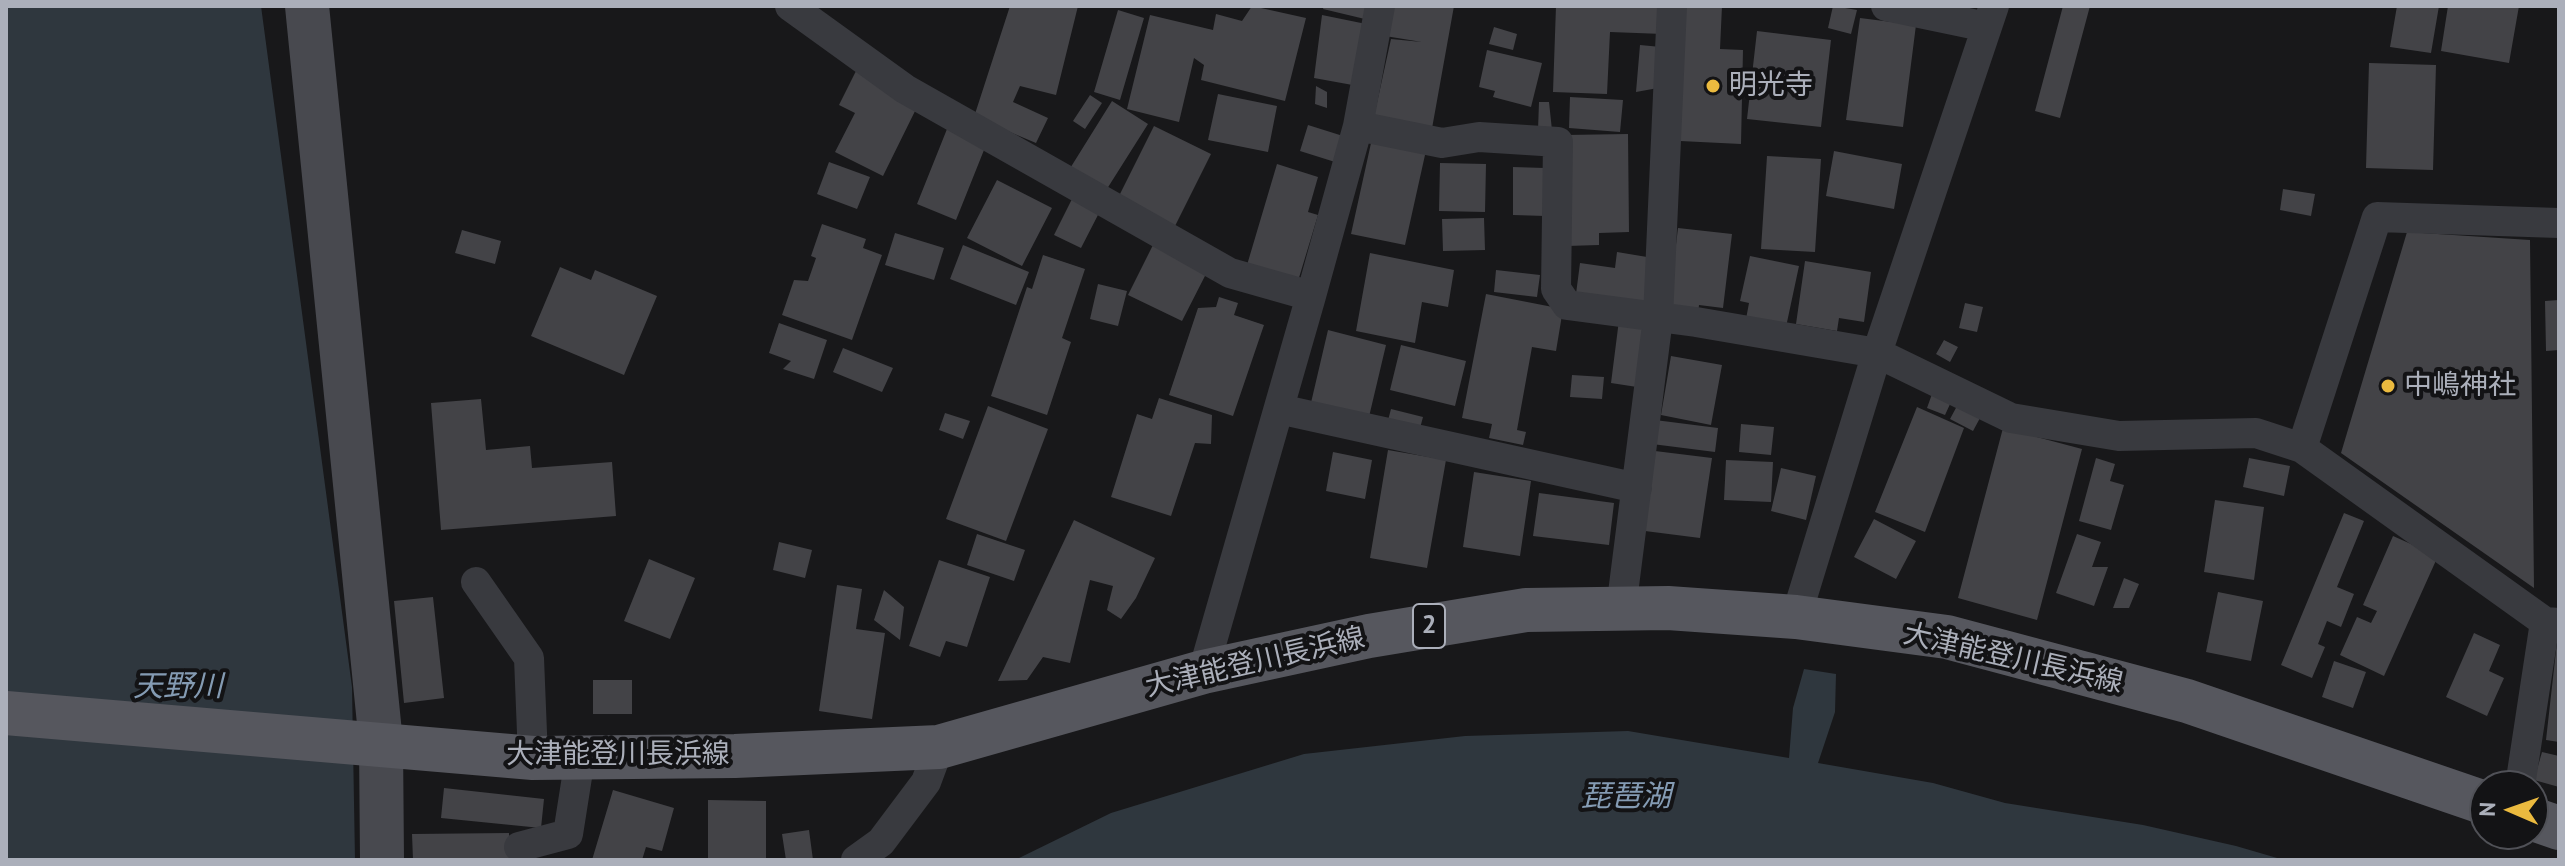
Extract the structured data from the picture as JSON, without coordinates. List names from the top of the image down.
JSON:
{
  "streets": {
    "main road": ["2", "大津能登川長浜線"]
  },
  "water": ["天野川", "琵琶湖"],
  "places": ["明光寺", "中嶋神社"],
  "north": "left"
}
